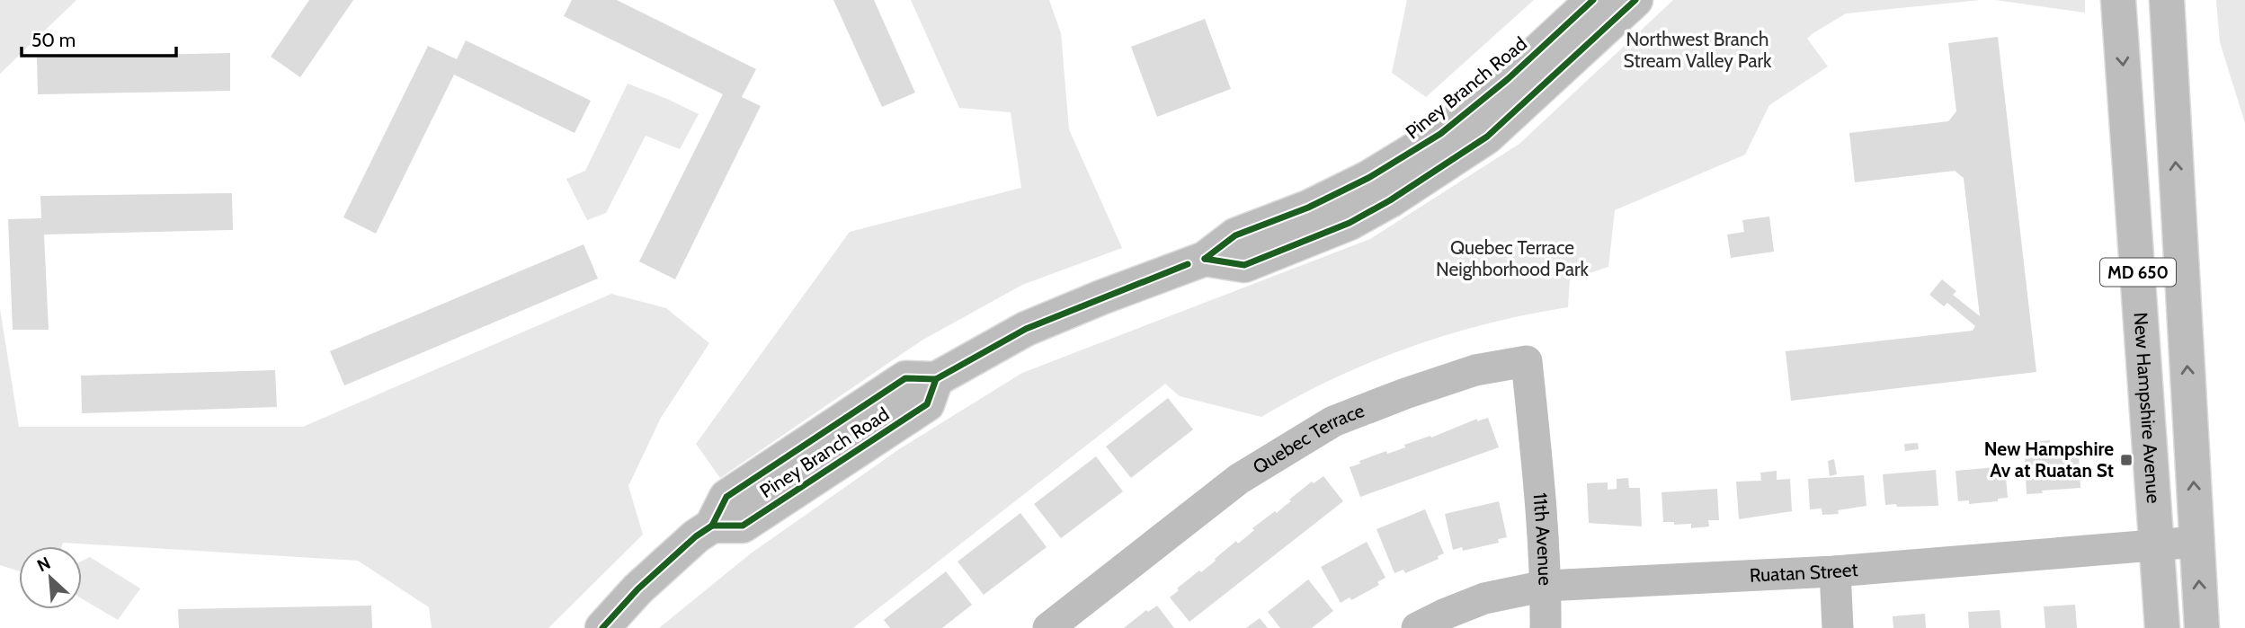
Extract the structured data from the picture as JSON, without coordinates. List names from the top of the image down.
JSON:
{
  "streets": {
    "main road": ["Piney Branch Road", "MD 650", "New Hampshire Avenue"],
    "street": ["Quebec Terrace", "11th Avenue", "Ruatan Street"]
  },
  "crossings": [
    ["MD 650", "Ruatan Street"],
    ["New Hampshire Avenue", "Ruatan Street"],
    ["Quebec Terrace", "11th Avenue"],
    ["11th Avenue", "Ruatan Street"]
  ],
  "parks": ["Northwest Branch Stream Valley Park", "Quebec Terrace Neighborhood Park"],
  "places": {
    "transit": ["New Hampshire Av at Ruatan St"]
  },
  "scale_bar": "50 m",
  "north": "top left"
}
